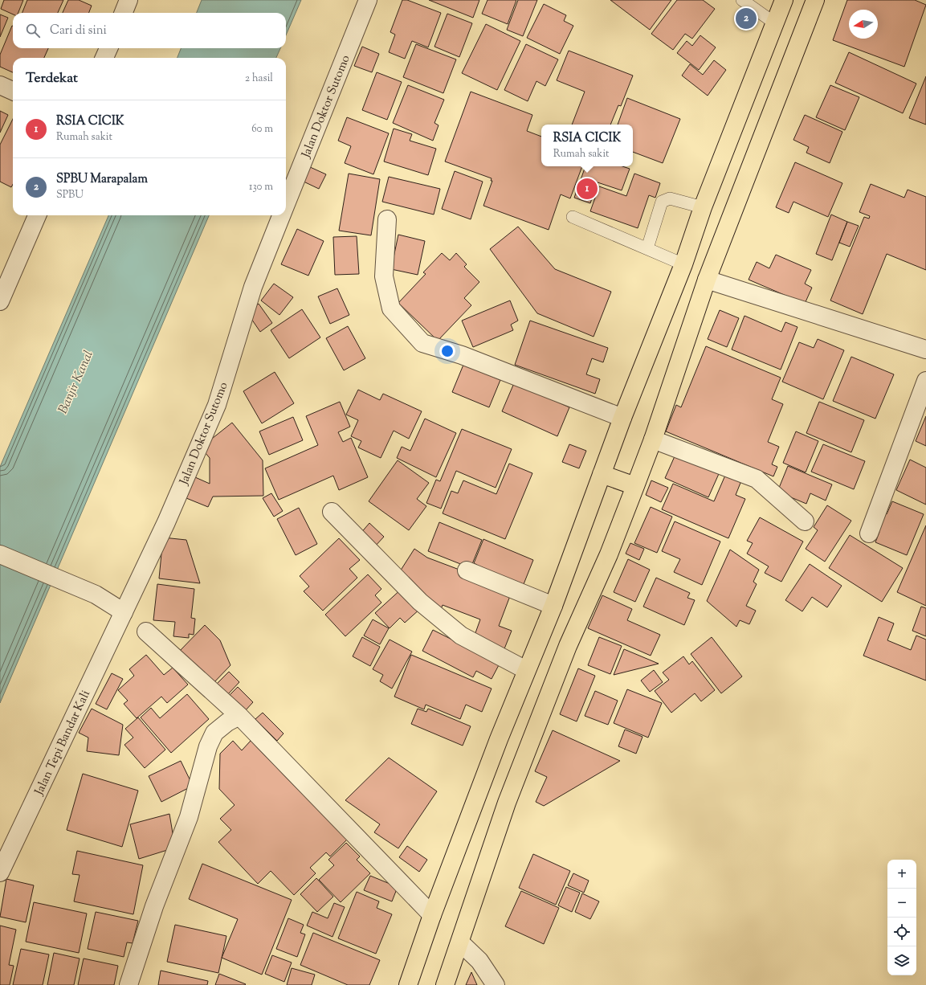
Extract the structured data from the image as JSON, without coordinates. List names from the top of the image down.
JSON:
{
  "streets": {
    "street": ["Jalan Doktor Sutomo", "Jalan Tepi Bandar Kali"]
  },
  "crossings": [
    ["Jalan Doktor Sutomo", "Jalan Tepi Bandar Kali"]
  ],
  "water": ["Banjir Kanal"],
  "north": "left",
  "page": {
    "pins": ["2", "1"],
    "search": "Cari di sini",
    "heading": ["Terdekat", "2 hasil"],
    "list": [
      {
        "mark": "1",
        "name": "RSIA CICIK",
        "note": "Rumah sakit",
        "value": "60 m"
      },
      {
        "mark": "2",
        "name": "SPBU Marapalam",
        "note": "SPBU",
        "value": "130 m"
      }
    ],
    "popup": ["RSIA CICIK", "Rumah sakit"],
    "map_buttons": ["+", "−"]
  }
}
